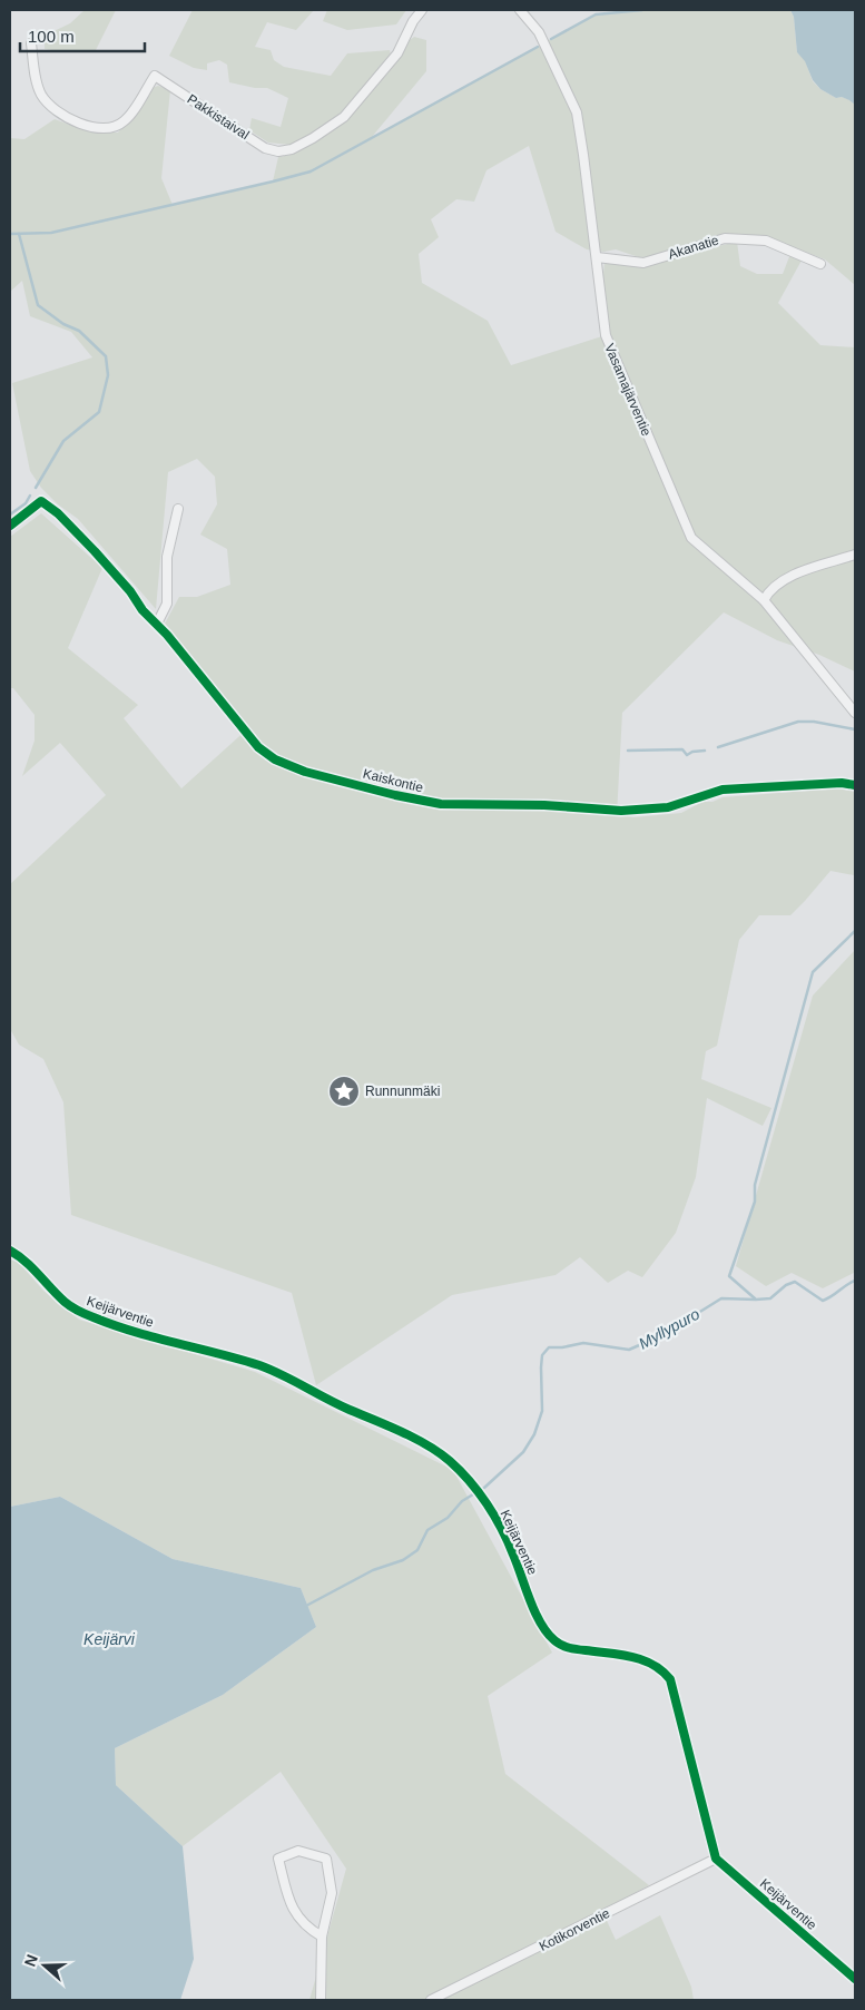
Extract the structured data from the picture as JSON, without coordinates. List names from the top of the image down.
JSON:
{
  "streets": {
    "street": [
      "Pakkistaival",
      "Akanatie",
      "Vasamajärventie",
      "Kaiskontie",
      "Keijärventie",
      "Kotikorventie"
    ]
  },
  "crossings": [
    ["Akanatie", "Vasamajärventie"],
    ["Keijärventie", "Kotikorventie"]
  ],
  "water": ["Myllypuro", "Keijärvi"],
  "places": {
    "place": ["Runnunmäki"]
  },
  "scale_bar": "100 m",
  "north": "left"
}
